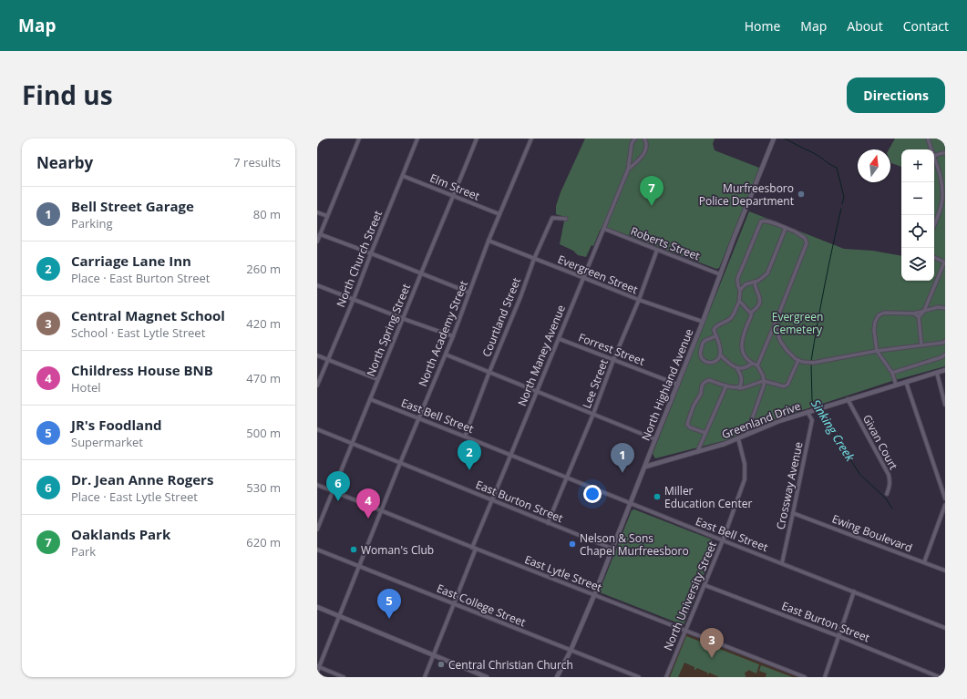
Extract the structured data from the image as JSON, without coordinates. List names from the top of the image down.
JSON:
{
  "streets": {
    "street": [
      "Elm Street",
      "Roberts Street",
      "North Church Street",
      "Evergreen Street",
      "Courtland Street",
      "North Spring Street",
      "North Academy Street",
      "Forrest Street",
      "North Maney Avenue",
      "Lee Street",
      "North Highland Avenue",
      "East Bell Street",
      "Greenland Drive",
      "Givan Court",
      "Crossway Avenue",
      "East Burton Street",
      "Ewing Boulevard",
      "East Lytle Street",
      "North University Street",
      "East College Street"
    ]
  },
  "crossings": [
    ["Elm Street", "North Church Street"],
    ["Elm Street", "North Spring Street"],
    ["Elm Street", "North Academy Street"],
    ["Roberts Street", "North Maney Avenue"],
    ["Roberts Street", "Lee Street"],
    ["Roberts Street", "North Highland Avenue"],
    ["Evergreen Street", "Courtland Street"],
    ["Evergreen Street", "North Academy Street"],
    ["Evergreen Street", "North Maney Avenue"],
    ["Evergreen Street", "Lee Street"],
    ["Evergreen Street", "North Highland Avenue"],
    ["Courtland Street", "East Bell Street"],
    ["North Spring Street", "East Bell Street"],
    ["North Spring Street", "East Burton Street"],
    ["North Spring Street", "East Lytle Street"],
    ["North Academy Street", "East Bell Street"],
    ["North Academy Street", "East Burton Street"],
    ["North Academy Street", "East Lytle Street"],
    ["North Academy Street", "East College Street"],
    ["Forrest Street", "North Maney Avenue"],
    ["Forrest Street", "Lee Street"],
    ["Forrest Street", "North Highland Avenue"],
    ["North Maney Avenue", "East Bell Street"],
    ["North Maney Avenue", "East Burton Street"],
    ["North Maney Avenue", "East Lytle Street"],
    ["North Maney Avenue", "East College Street"],
    ["Lee Street", "East Bell Street"],
    ["Lee Street", "East Burton Street"],
    ["North Highland Avenue", "East Bell Street"],
    ["North Highland Avenue", "Greenland Drive"],
    ["North Highland Avenue", "East Burton Street"],
    ["North Highland Avenue", "East Lytle Street"],
    ["North Highland Avenue", "East College Street"],
    ["East Bell Street", "Crossway Avenue"],
    ["East Bell Street", "North University Street"],
    ["Greenland Drive", "Givan Court"],
    ["Greenland Drive", "Crossway Avenue"],
    ["Greenland Drive", "North University Street"],
    ["Crossway Avenue", "Ewing Boulevard"],
    ["East Burton Street", "North University Street"],
    ["East Lytle Street", "North University Street"]
  ],
  "water": ["Sinking Creek"],
  "parks": ["Evergreen Cemetery"],
  "places": [
    "Murfreesboro Police Department",
    "Miller Education Center",
    "Nelson & Sons Chapel Murfreesboro",
    "Woman's Club",
    "Central Christian Church"
  ],
  "north": "top",
  "page": {
    "header": "Map",
    "nav": [
      "Home",
      "Map",
      "About",
      "Contact"
    ],
    "title": "Find us",
    "buttons": "Directions",
    "heading": ["Nearby", "7 results"],
    "map_buttons": ["+", "−"],
    "pins": [
      "7",
      "2",
      "1",
      "6",
      "4",
      "5",
      "3"
    ],
    "list": [
      {
        "mark": "1",
        "name": "Bell Street Garage",
        "note": "Parking",
        "value": "80 m"
      },
      {
        "mark": "2",
        "name": "Carriage Lane Inn",
        "note": "Place · East Burton Street",
        "value": "260 m"
      },
      {
        "mark": "3",
        "name": "Central Magnet School",
        "note": "School · East Lytle Street",
        "value": "420 m"
      },
      {
        "mark": "4",
        "name": "Childress House BNB",
        "note": "Hotel",
        "value": "470 m"
      },
      {
        "mark": "5",
        "name": "JR's Foodland",
        "note": "Supermarket",
        "value": "500 m"
      },
      {
        "mark": "6",
        "name": "Dr. Jean Anne Rogers",
        "note": "Place · East Lytle Street",
        "value": "530 m"
      },
      {
        "mark": "7",
        "name": "Oaklands Park",
        "note": "Park",
        "value": "620 m"
      }
    ]
  }
}
